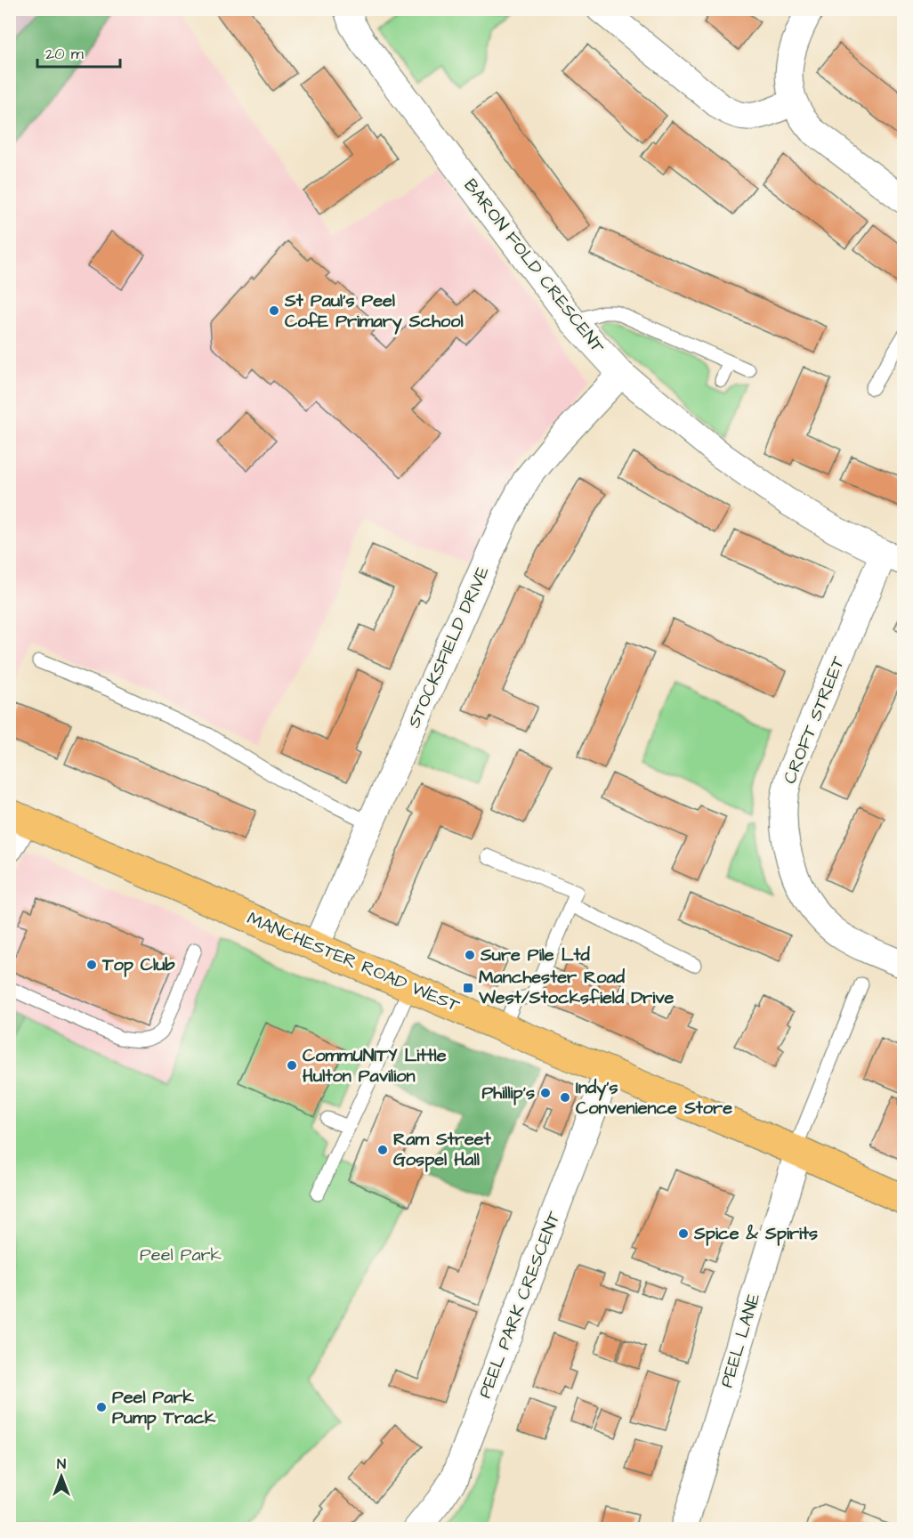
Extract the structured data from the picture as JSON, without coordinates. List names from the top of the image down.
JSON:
{
  "streets": {
    "main road": ["MANCHESTER ROAD WEST"],
    "street": [
      "BARON FOLD CRESCENT",
      "STOCKSFIELD DRIVE",
      "CROFT STREET",
      "PEEL PARK CRESCENT",
      "PEEL LANE"
    ]
  },
  "crossings": [
    ["BARON FOLD CRESCENT", "STOCKSFIELD DRIVE"],
    ["BARON FOLD CRESCENT", "CROFT STREET"],
    ["STOCKSFIELD DRIVE", "MANCHESTER ROAD WEST"],
    ["MANCHESTER ROAD WEST", "PEEL PARK CRESCENT"],
    ["MANCHESTER ROAD WEST", "PEEL LANE"]
  ],
  "parks": ["Peel Park"],
  "places": {
    "other": [
      "St Paul's Peel CofE Primary School",
      "Sure Pile Ltd",
      "Top Club",
      "CommUNITY Little Hulton Pavilion",
      "Phillip's",
      "Indy's Convenience Store",
      "Ram Street Gospel Hall",
      "Spice & Spirits",
      "Peel Park Pump Track"
    ],
    "transit": ["Manchester Road West/Stocksfield Drive"]
  },
  "scale_bar": "20 m",
  "north": "top"
}
